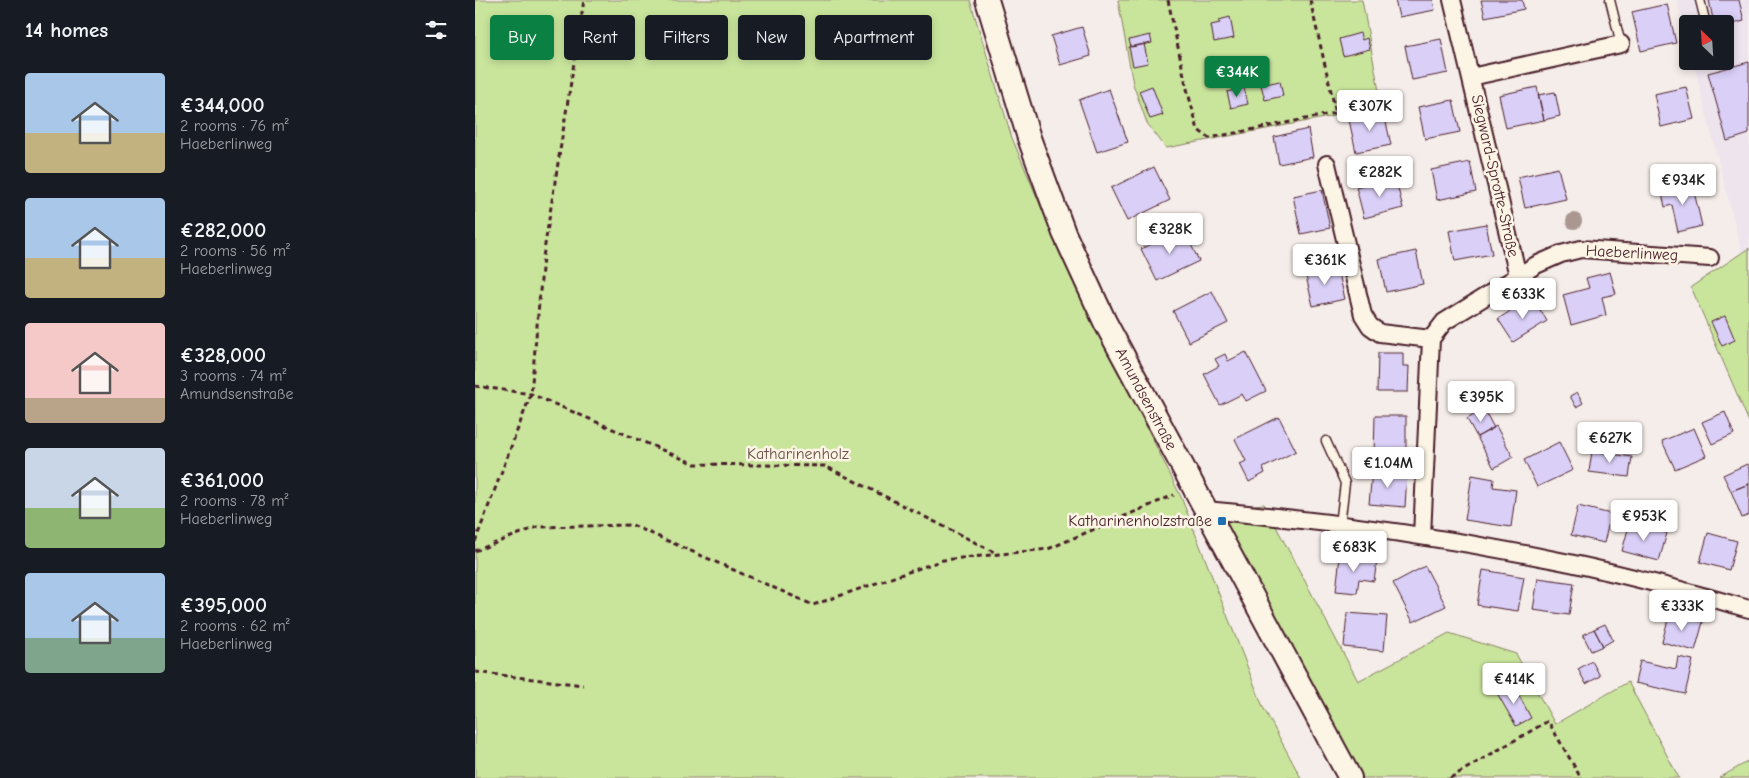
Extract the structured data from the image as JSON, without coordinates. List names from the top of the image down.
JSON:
{
  "streets": {
    "street": ["Siegward-Sprotte-Straße", "Haeberlinweg", "Amundsenstraße"]
  },
  "crossings": [
    ["Siegward-Sprotte-Straße", "Haeberlinweg"]
  ],
  "parks": ["Katharinenholz"],
  "places": {
    "transit": ["Katharinenholzstraße"]
  },
  "north": "top left",
  "page": {
    "heading": "14 homes",
    "chip": [
      "Buy",
      "Rent",
      "Filters",
      "New",
      "Apartment"
    ],
    "price": [
      "€344K",
      "€307K",
      "€282K",
      "€934K",
      "€328K",
      "€361K",
      "€633K",
      "€395K",
      "€627K",
      "€1.04M",
      "€953K",
      "€683K",
      "€333K",
      "€414K"
    ],
    "list": [
      {
        "name": "€344,000",
        "note": "2 rooms · 76 m² · Haeberlinweg"
      },
      {
        "name": "€282,000",
        "note": "2 rooms · 56 m² · Haeberlinweg"
      },
      {
        "name": "€328,000",
        "note": "3 rooms · 74 m² · Amundsenstraße"
      },
      {
        "name": "€361,000",
        "note": "2 rooms · 78 m² · Haeberlinweg"
      },
      {
        "name": "€395,000",
        "note": "2 rooms · 62 m² · Haeberlinweg"
      }
    ]
  }
}
